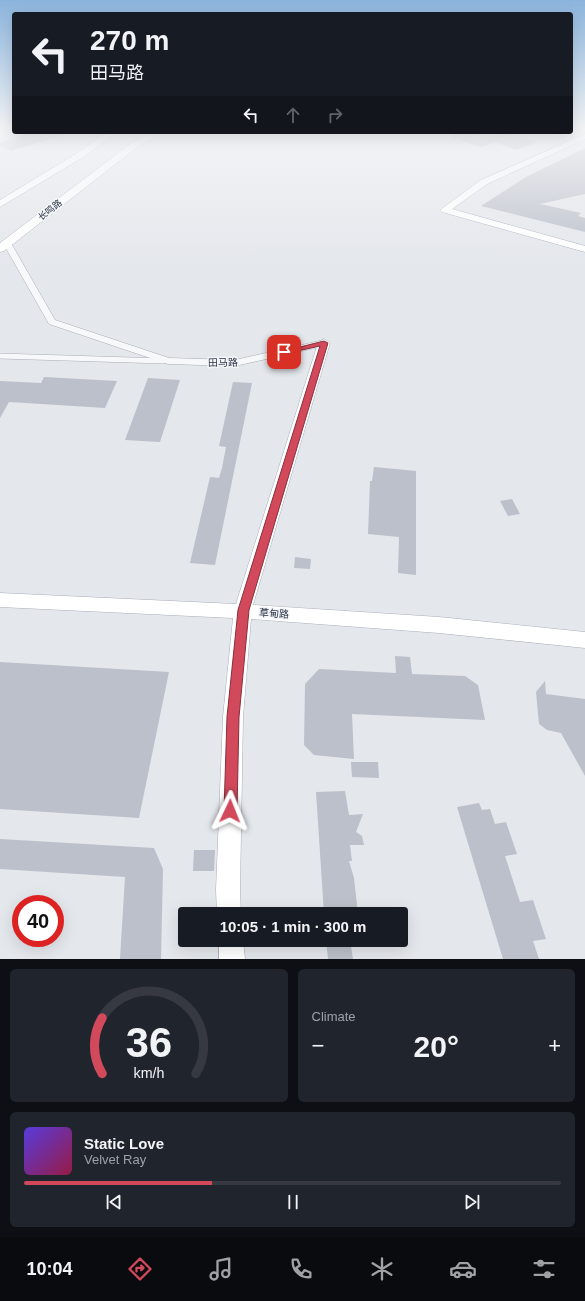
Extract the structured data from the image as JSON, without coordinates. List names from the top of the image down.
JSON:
{
  "streets": {
    "main road": ["长鸣路"],
    "street": ["田马路", "草甸路"]
  },
  "crossings": [
    ["长鸣路", "田马路"]
  ],
  "page": {
    "turn": ["270 m", "田马路"],
    "limit": "40",
    "trip": "10:05 · 1 min · 300 m",
    "tile": "Climate",
    "heat": ["−", "20°", "+"],
    "song": ["Static Love", "Velvet Ray"],
    "tabs": "10:04",
    "gauge": ["36", "km/h"]
  }
}
